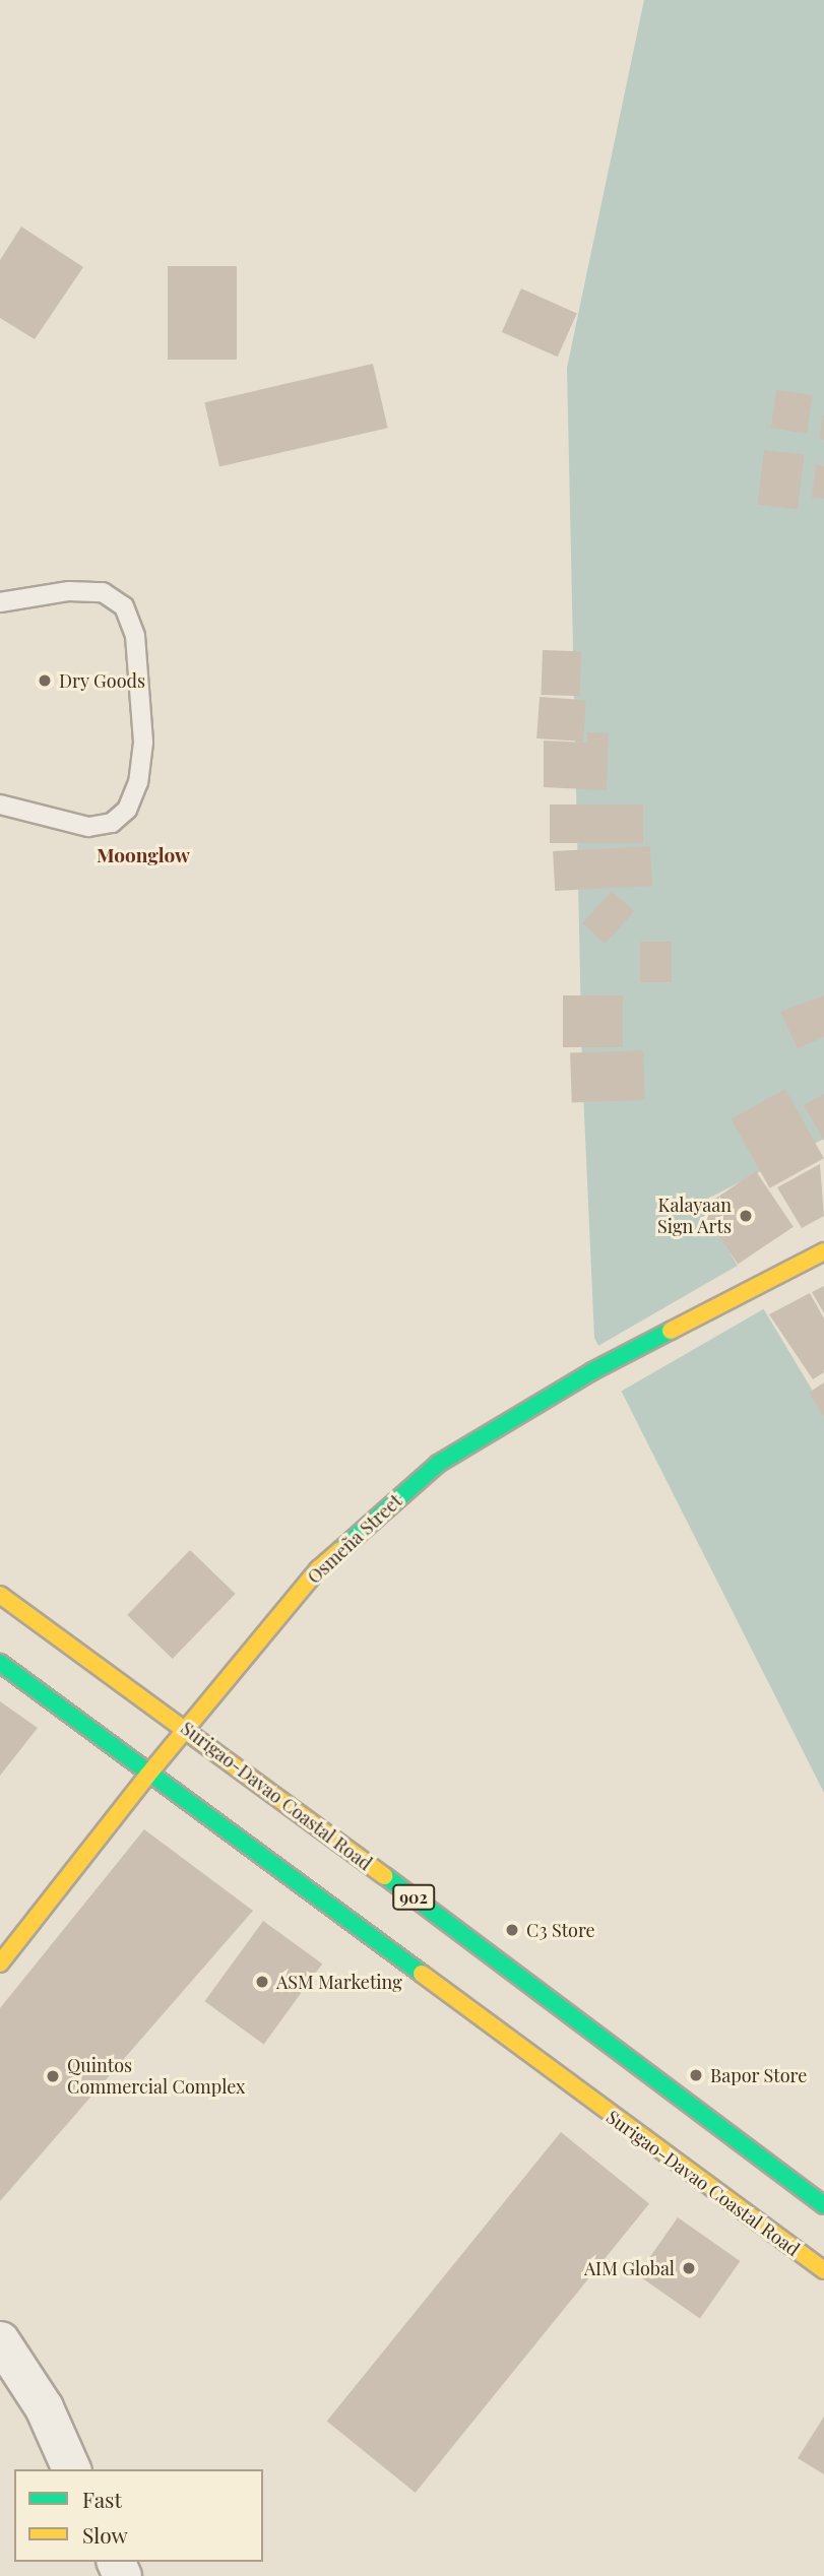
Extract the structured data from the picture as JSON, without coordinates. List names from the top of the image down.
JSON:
{
  "streets": {
    "main road": ["Osmeña Street", "Surigao-Davao Coastal Road", "902"]
  },
  "crossings": [
    ["Osmeña Street", "Surigao-Davao Coastal Road"]
  ],
  "districts": ["Moonglow"],
  "places": [
    "Dry Goods",
    "Kalayaan Sign Arts",
    "C3 Store",
    "ASM Marketing",
    "Bapor Store",
    "Quintos Commercial Complex",
    "AIM Global"
  ],
  "legend": ["Fast", "Slow"]
}
